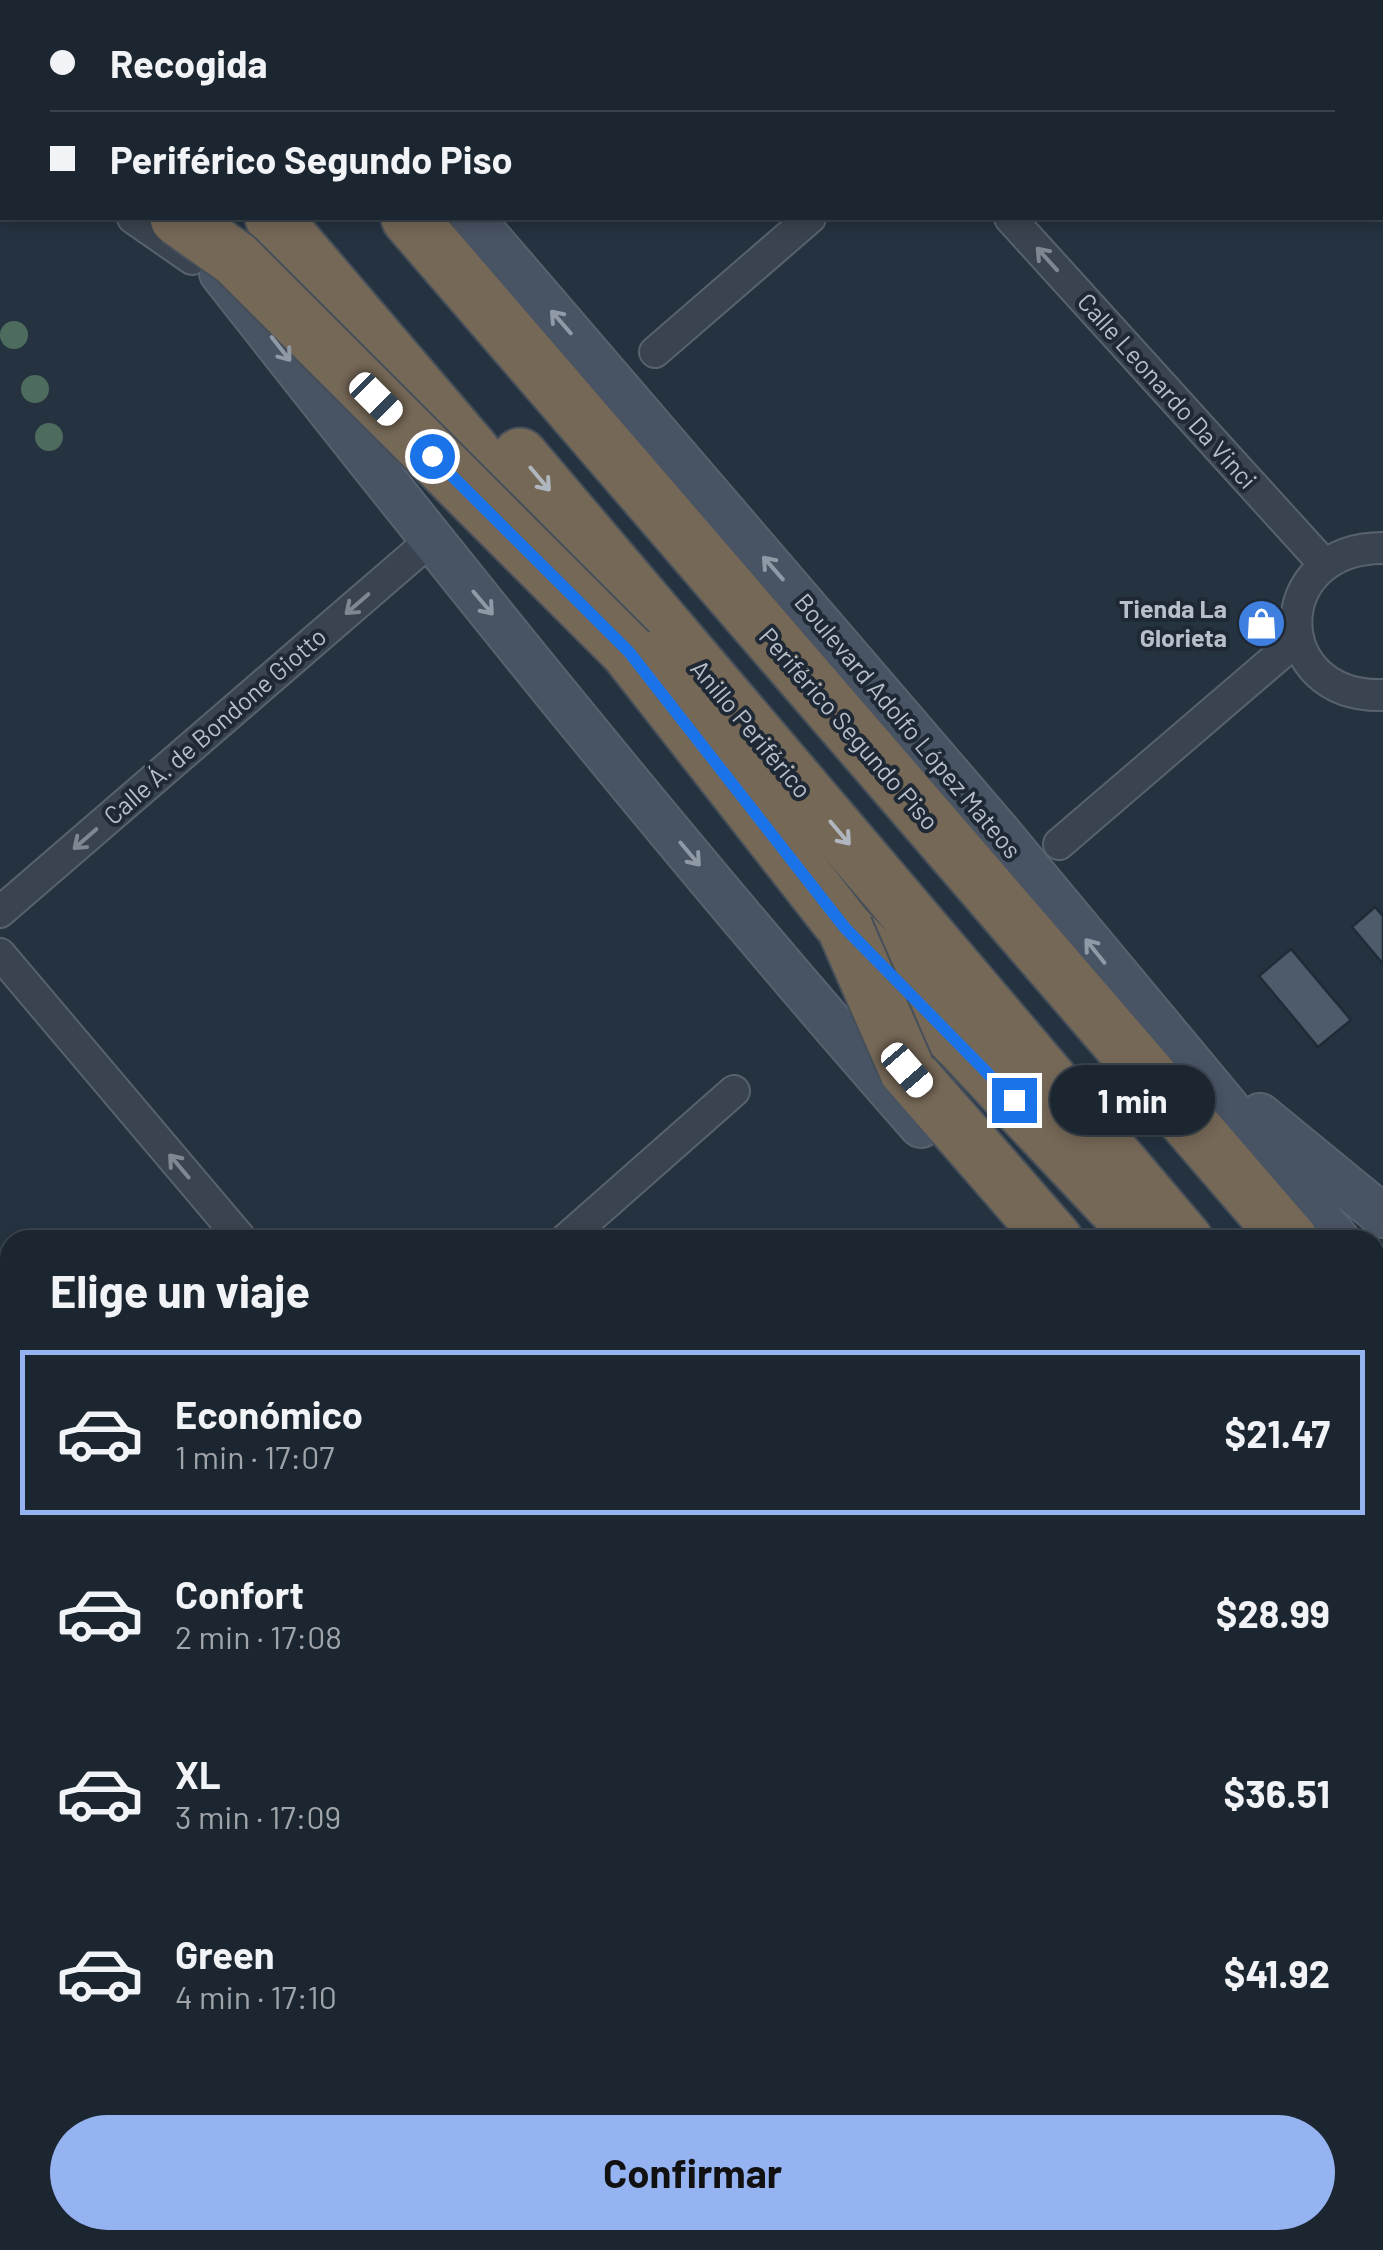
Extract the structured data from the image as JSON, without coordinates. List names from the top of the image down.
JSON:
{
  "streets": {
    "highway": ["Anillo Periférico", "Periférico Segundo Piso"],
    "main road": ["Boulevard Adolfo López Mateos"],
    "street": ["Calle Leonardo Da Vinci", "Calle Á. de Bondone Giotto"]
  },
  "one_way": ["Calle Leonardo Da Vinci", "Calle Á. de Bondone Giotto"],
  "places": {
    "shop": ["Tienda La Glorieta"]
  },
  "page": {
    "banner": ["Recogida", "Periférico Segundo Piso"],
    "bubble": "1 min",
    "heading": "Elige un viaje",
    "list": [
      {
        "name": "Económico",
        "note": "1 min · 17:07",
        "value": "$21.47"
      },
      {
        "name": "Confort",
        "note": "2 min · 17:08",
        "value": "$28.99"
      },
      {
        "name": "XL",
        "note": "3 min · 17:09",
        "value": "$36.51"
      },
      {
        "name": "Green",
        "note": "4 min · 17:10",
        "value": "$41.92"
      }
    ],
    "buttons": "Confirmar"
  }
}
